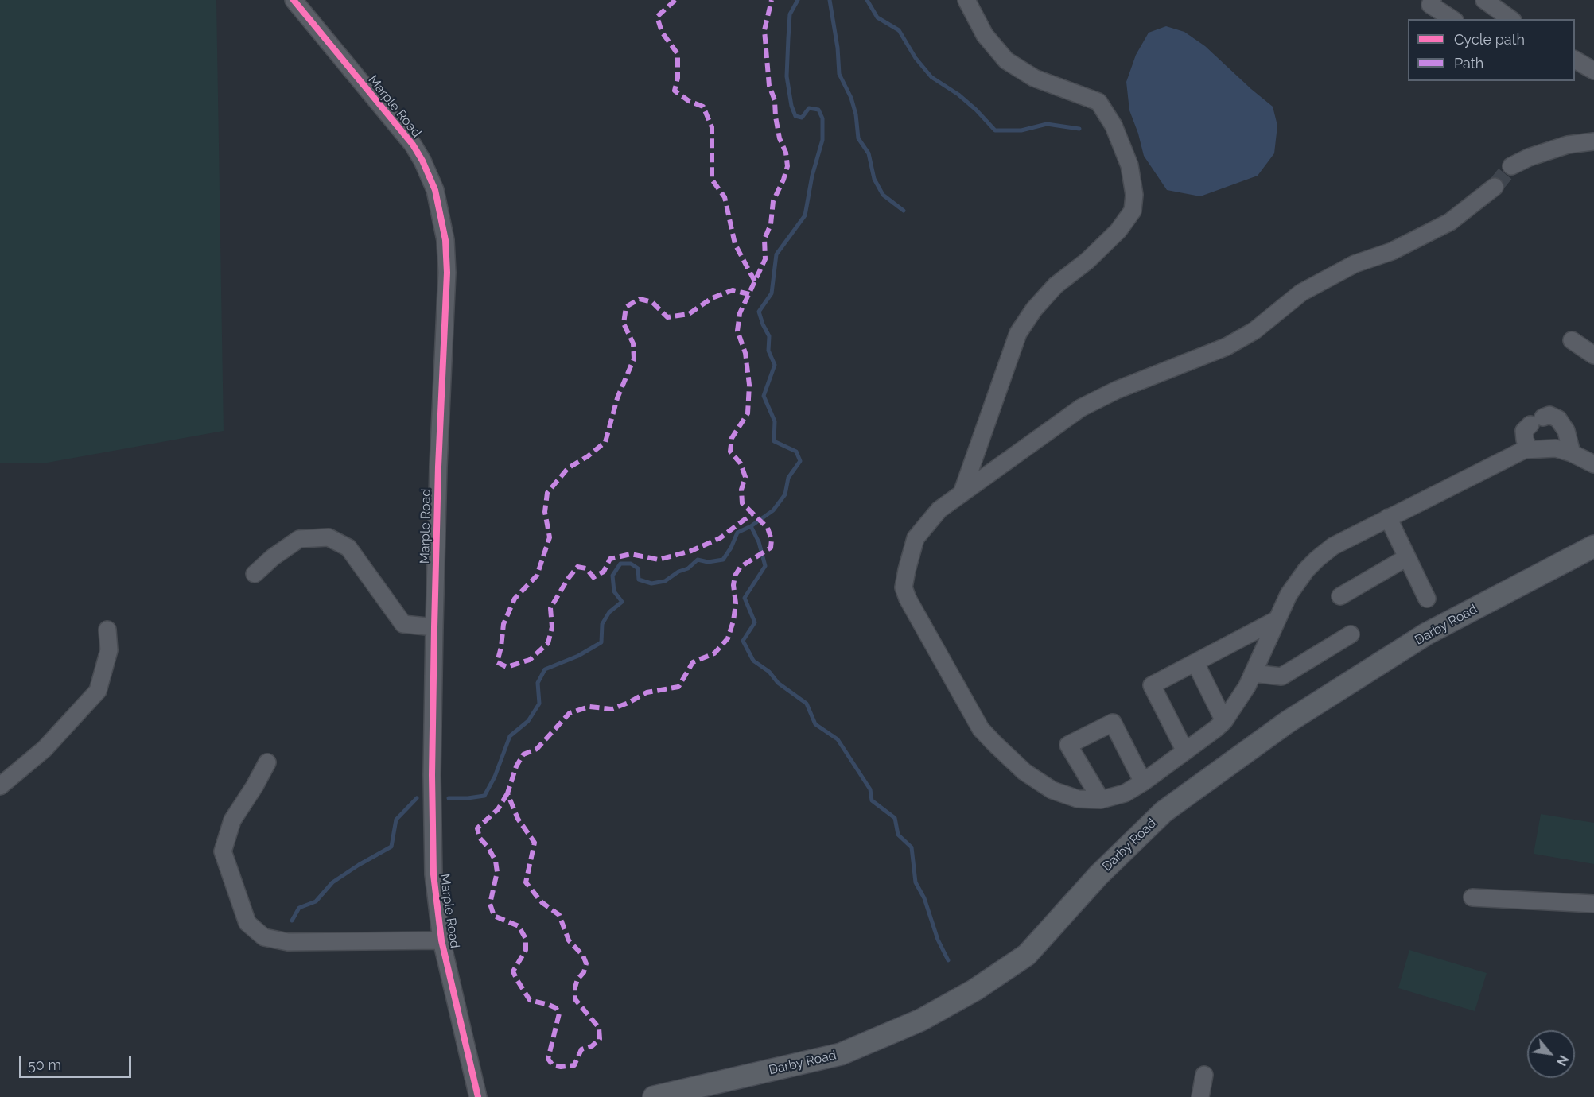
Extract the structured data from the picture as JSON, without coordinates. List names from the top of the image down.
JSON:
{
  "streets": {
    "main road": ["Darby Road"],
    "street": ["Marple Road"]
  },
  "legend": ["Cycle path", "Path"],
  "scale_bar": "50 m",
  "north": "bottom right"
}
